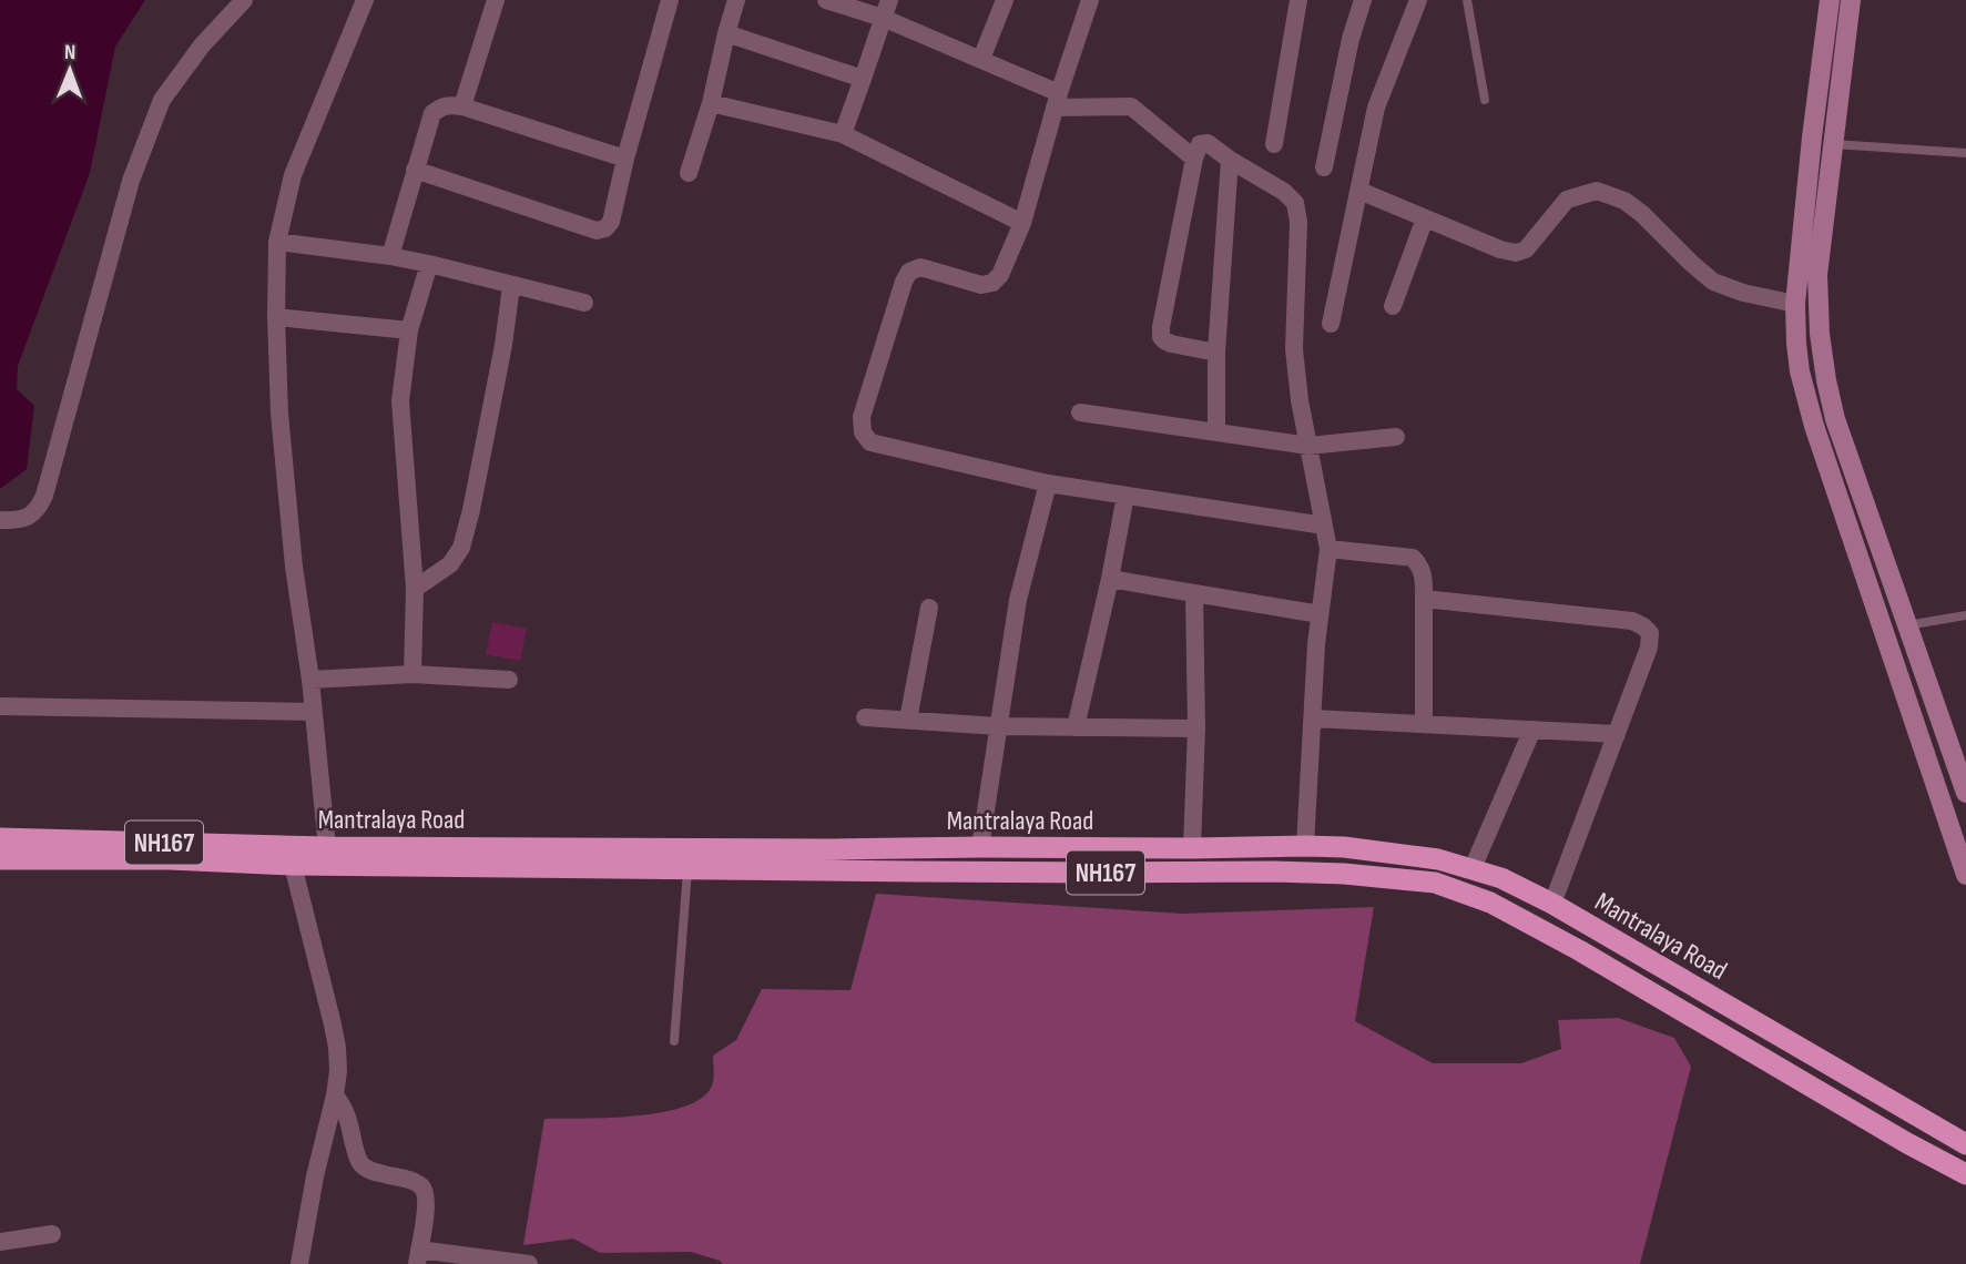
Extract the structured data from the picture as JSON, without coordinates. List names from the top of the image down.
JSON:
{
  "streets": {
    "highway": ["Mantralaya Road", "NH167"]
  },
  "crossings": [
    ["Mantralaya Road", "NH167"]
  ],
  "north": "top"
}
